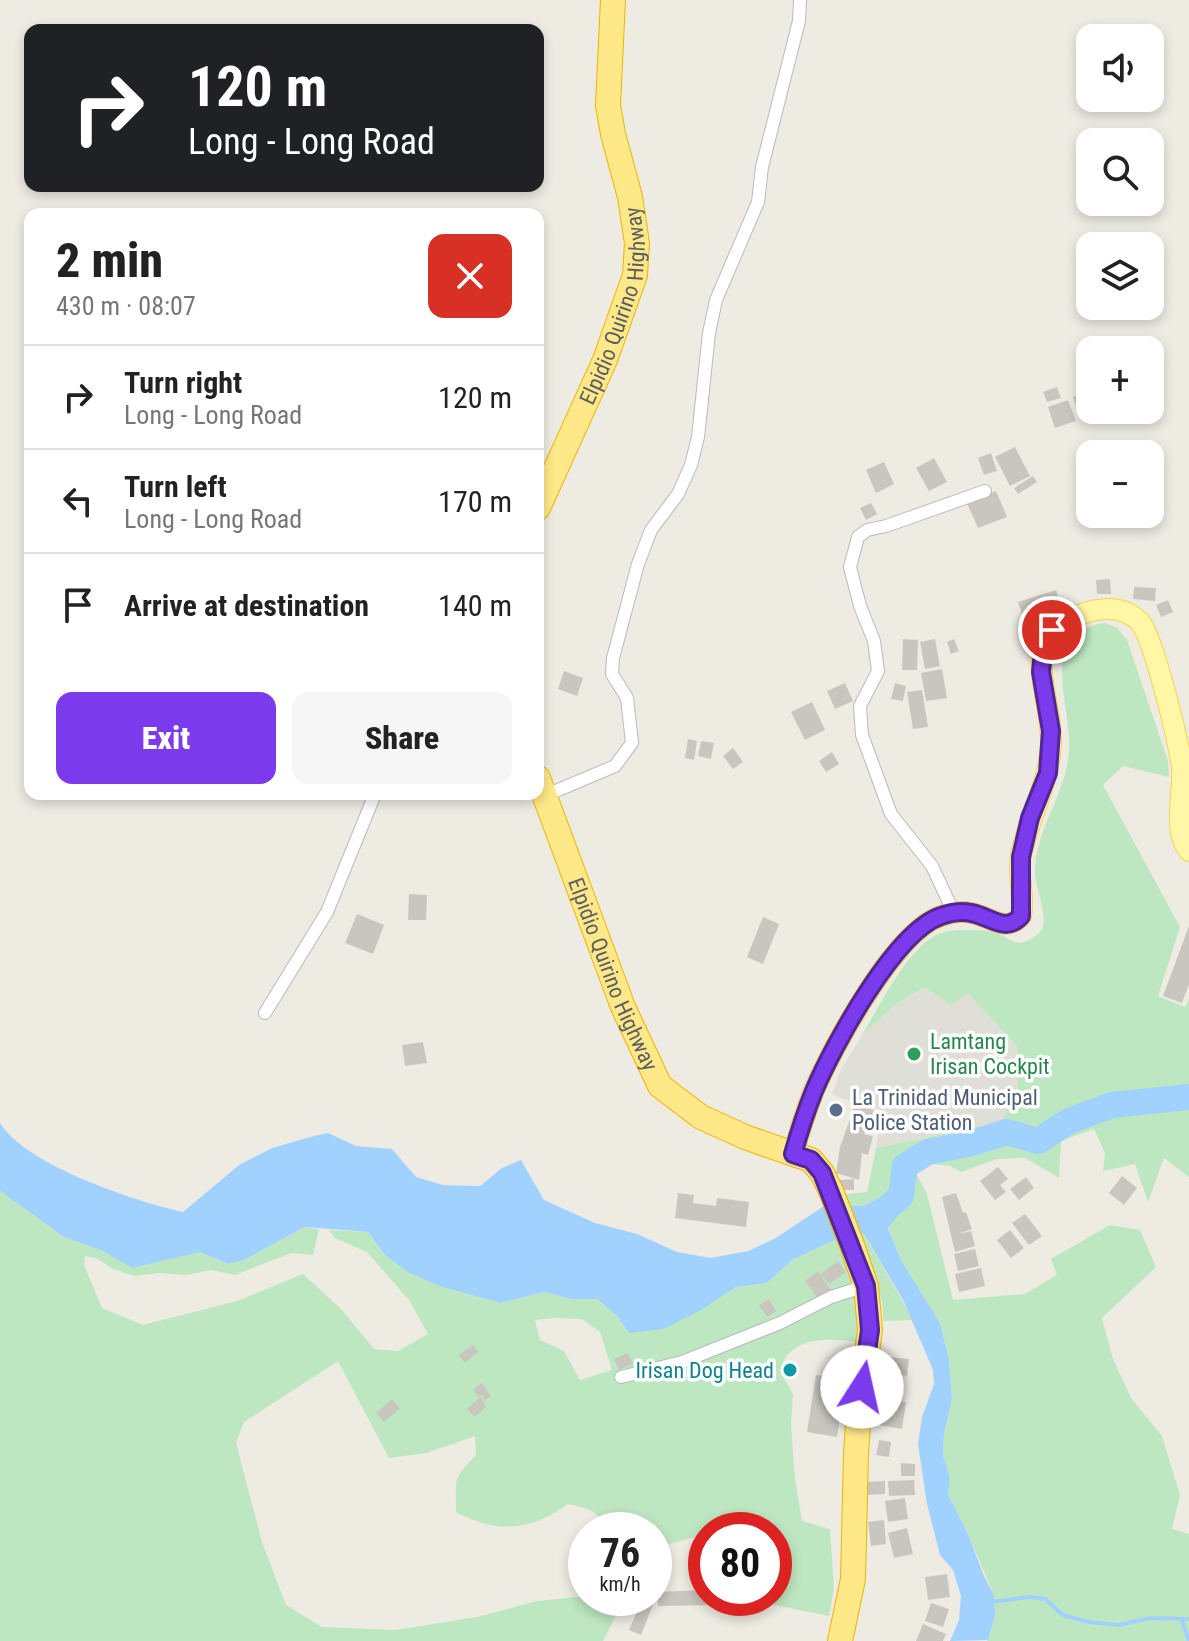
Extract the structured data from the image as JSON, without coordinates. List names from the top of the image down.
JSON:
{
  "streets": {
    "highway": ["Elpidio Quirino Highway"]
  },
  "places": ["Lamtang Irisan Cockpit", "La Trinidad Municipal Police Station", "Irisan Dog Head"],
  "page": {
    "map_buttons": ["+", "−"],
    "turn": ["120 m", "Long - Long Road"],
    "heading": ["2 min", "430 m · 08:07"],
    "list": [
      {
        "name": "Turn right",
        "note": "Long - Long Road",
        "value": "120 m"
      },
      {
        "name": "Turn left",
        "note": "Long - Long Road",
        "value": "170 m"
      },
      {
        "name": "Arrive at destination",
        "value": "140 m"
      }
    ],
    "buttons": ["Exit", "Share"],
    "speed": "76 km/h",
    "limit": "80"
  }
}
